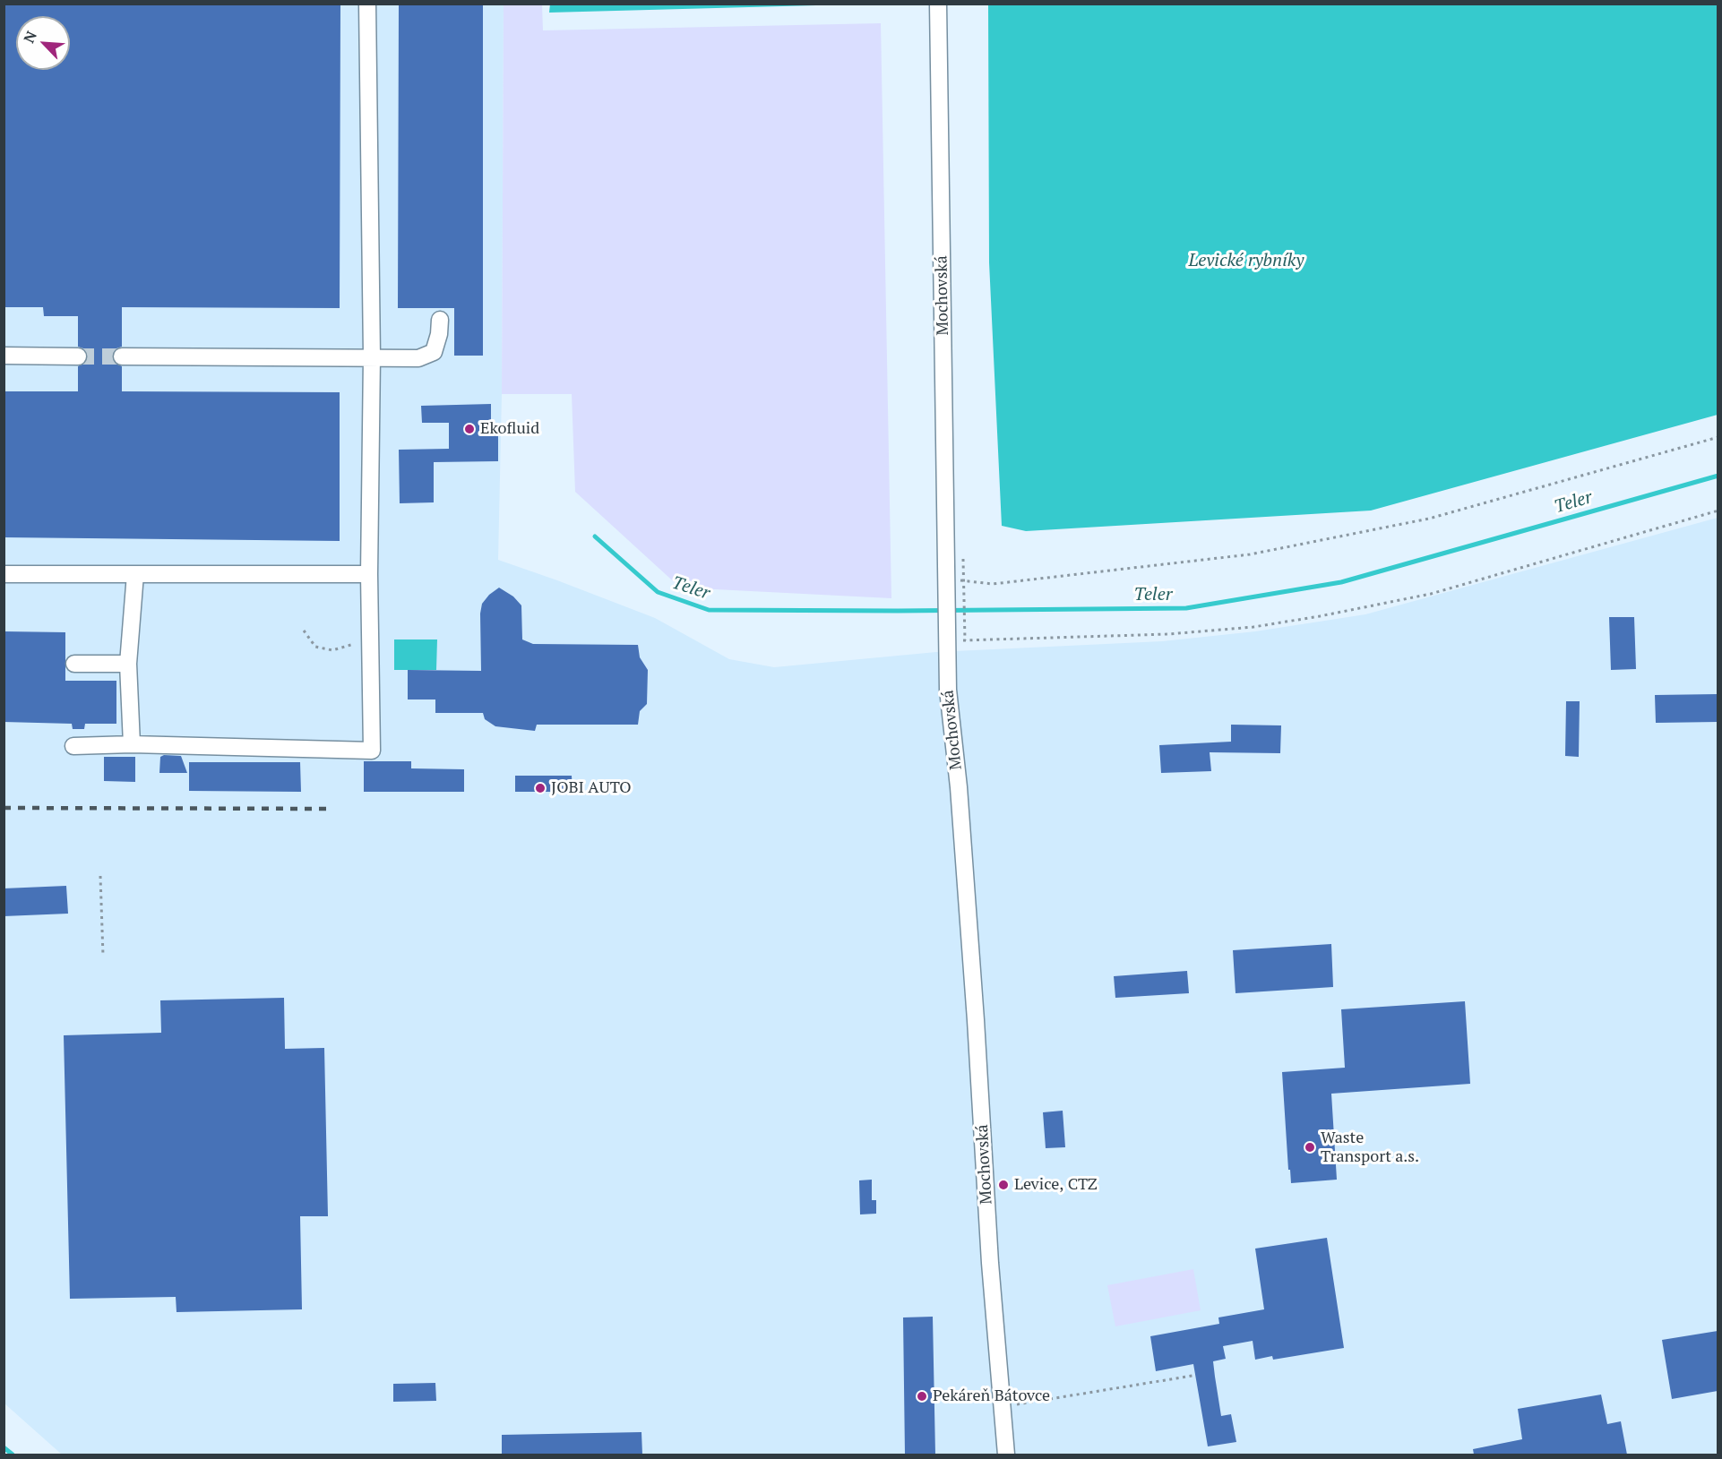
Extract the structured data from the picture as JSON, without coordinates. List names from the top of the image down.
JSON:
{
  "streets": {
    "street": ["Mochovská"]
  },
  "water": ["Levické rybníky", "Teler"],
  "places": [
    "Ekofluid",
    "JOBI AUTO",
    "Waste Transport a.s.",
    "Levice, CTZ",
    "Pekáreň Bátovce"
  ],
  "north": "top left"
}
